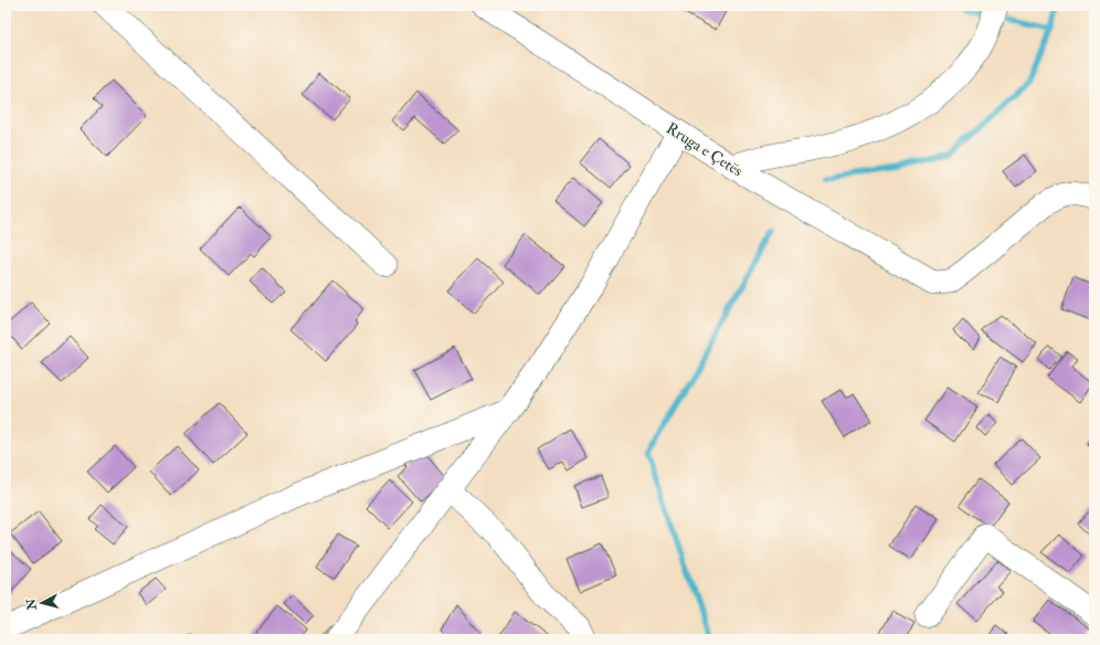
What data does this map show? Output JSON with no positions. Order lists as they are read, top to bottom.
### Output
{
  "streets": {
    "street": ["Rruga e Çetës"]
  },
  "north": "left"
}
